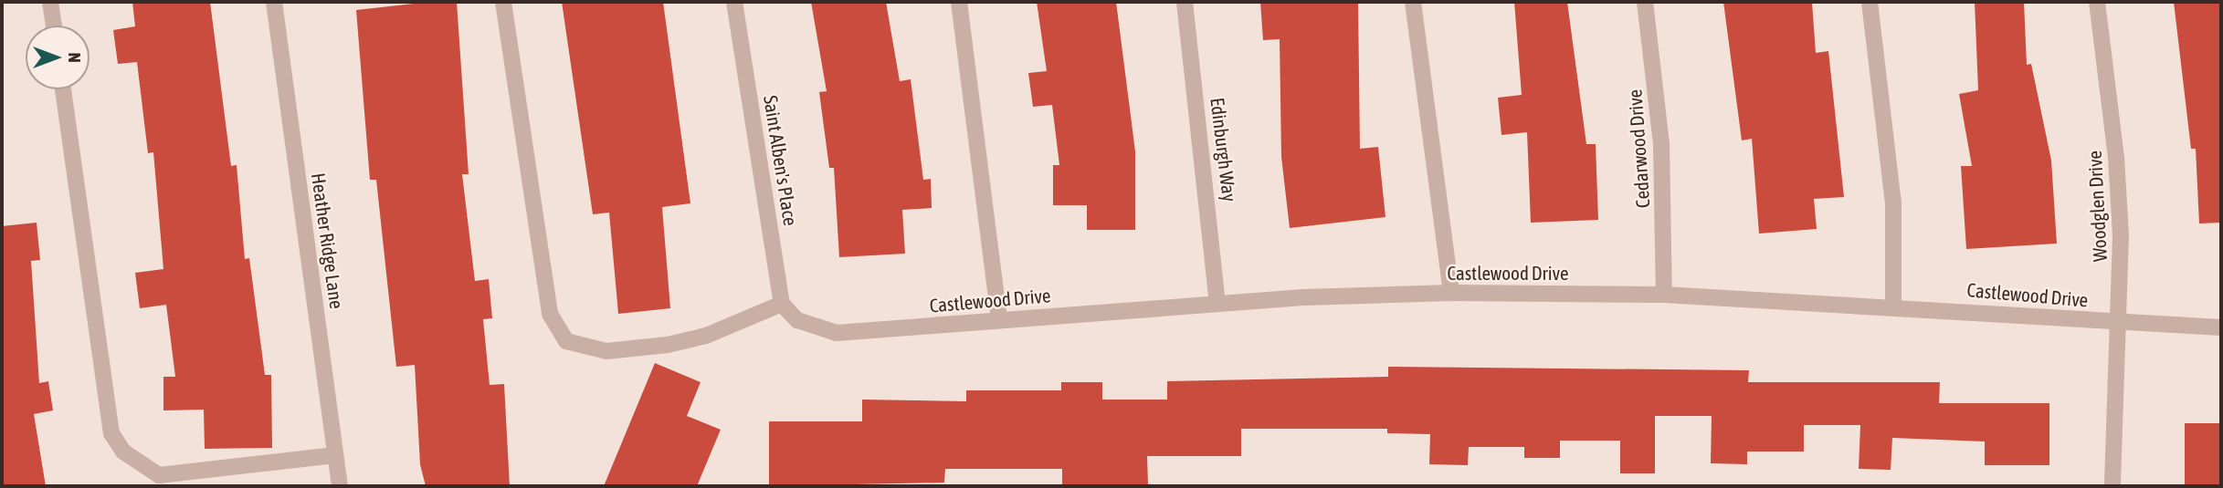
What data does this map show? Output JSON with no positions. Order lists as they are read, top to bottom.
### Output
{
  "streets": {
    "street": [
      "Cedarwood Drive",
      "Edinburgh Way",
      "Saint Alben's Place",
      "Woodglen Drive",
      "Heather Ridge Lane",
      "Castlewood Drive"
    ]
  },
  "crossings": [
    ["Cedarwood Drive", "Castlewood Drive"],
    ["Edinburgh Way", "Castlewood Drive"],
    ["Saint Alben's Place", "Castlewood Drive"],
    ["Woodglen Drive", "Castlewood Drive"]
  ],
  "north": "right"
}
